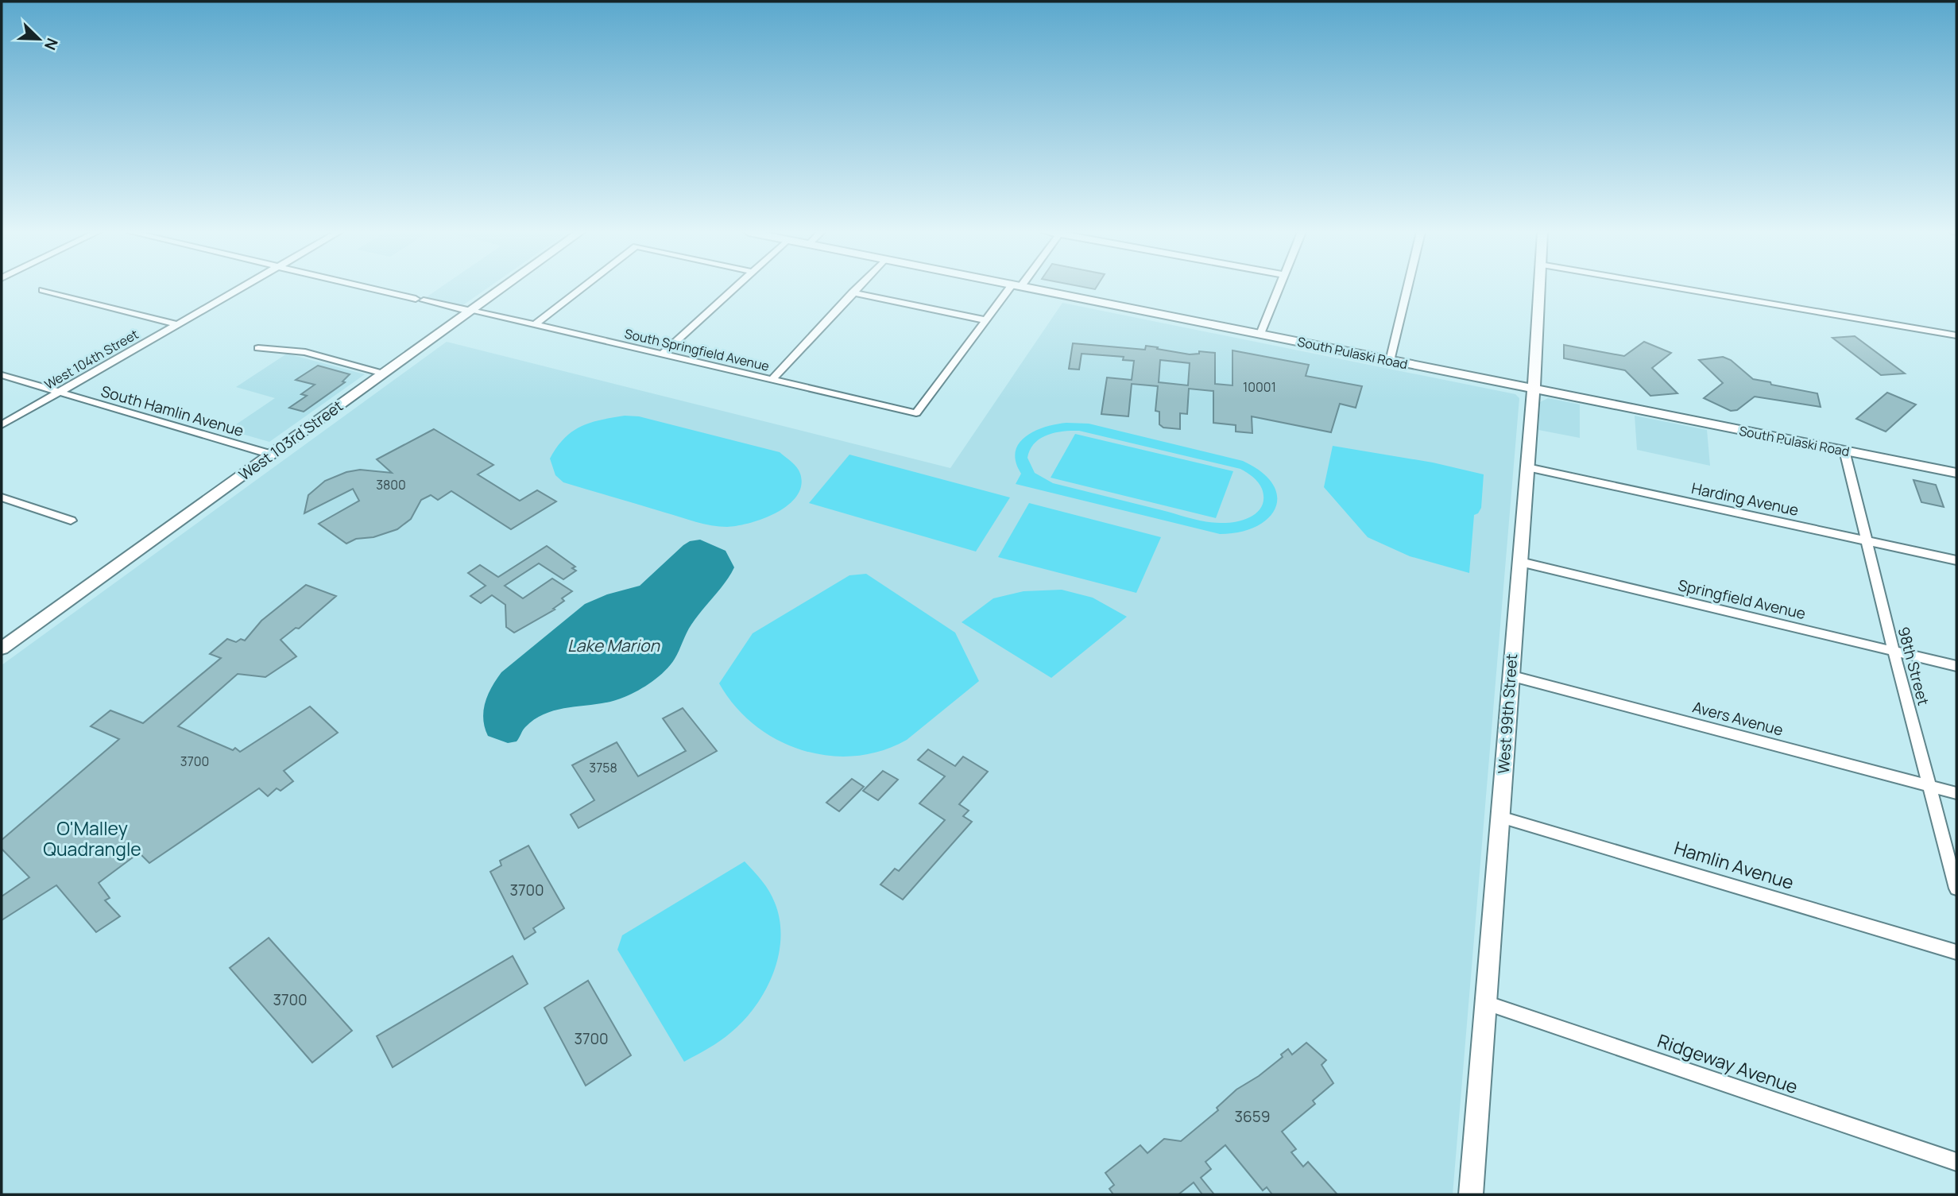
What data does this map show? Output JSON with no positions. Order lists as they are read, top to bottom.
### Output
{
  "streets": {
    "main road": ["South Pulaski Road", "West 103rd Street", "West 99th Street"],
    "street": [
      "South Springfield Avenue",
      "West 104th Street",
      "South Hamlin Avenue",
      "Harding Avenue",
      "Springfield Avenue",
      "98th Street",
      "Avers Avenue",
      "Hamlin Avenue",
      "Ridgeway Avenue"
    ]
  },
  "crossings": [
    ["South Springfield Avenue", "West 103rd Street"],
    ["South Pulaski Road", "98th Street"],
    ["South Pulaski Road", "West 99th Street"],
    ["West 104th Street", "South Hamlin Avenue"],
    ["South Hamlin Avenue", "West 103rd Street"],
    ["Harding Avenue", "98th Street"],
    ["Harding Avenue", "West 99th Street"],
    ["Springfield Avenue", "98th Street"],
    ["Springfield Avenue", "West 99th Street"],
    ["98th Street", "Avers Avenue"],
    ["West 99th Street", "Avers Avenue"],
    ["West 99th Street", "Hamlin Avenue"],
    ["West 99th Street", "Ridgeway Avenue"]
  ],
  "water": ["Lake Marion"],
  "parks": ["O'Malley Quadrangle"],
  "house_numbers": [
    "10001",
    "3800",
    "3700",
    "3758",
    "3700",
    "3700",
    "3700",
    "3659"
  ],
  "north": "bottom right"
}
